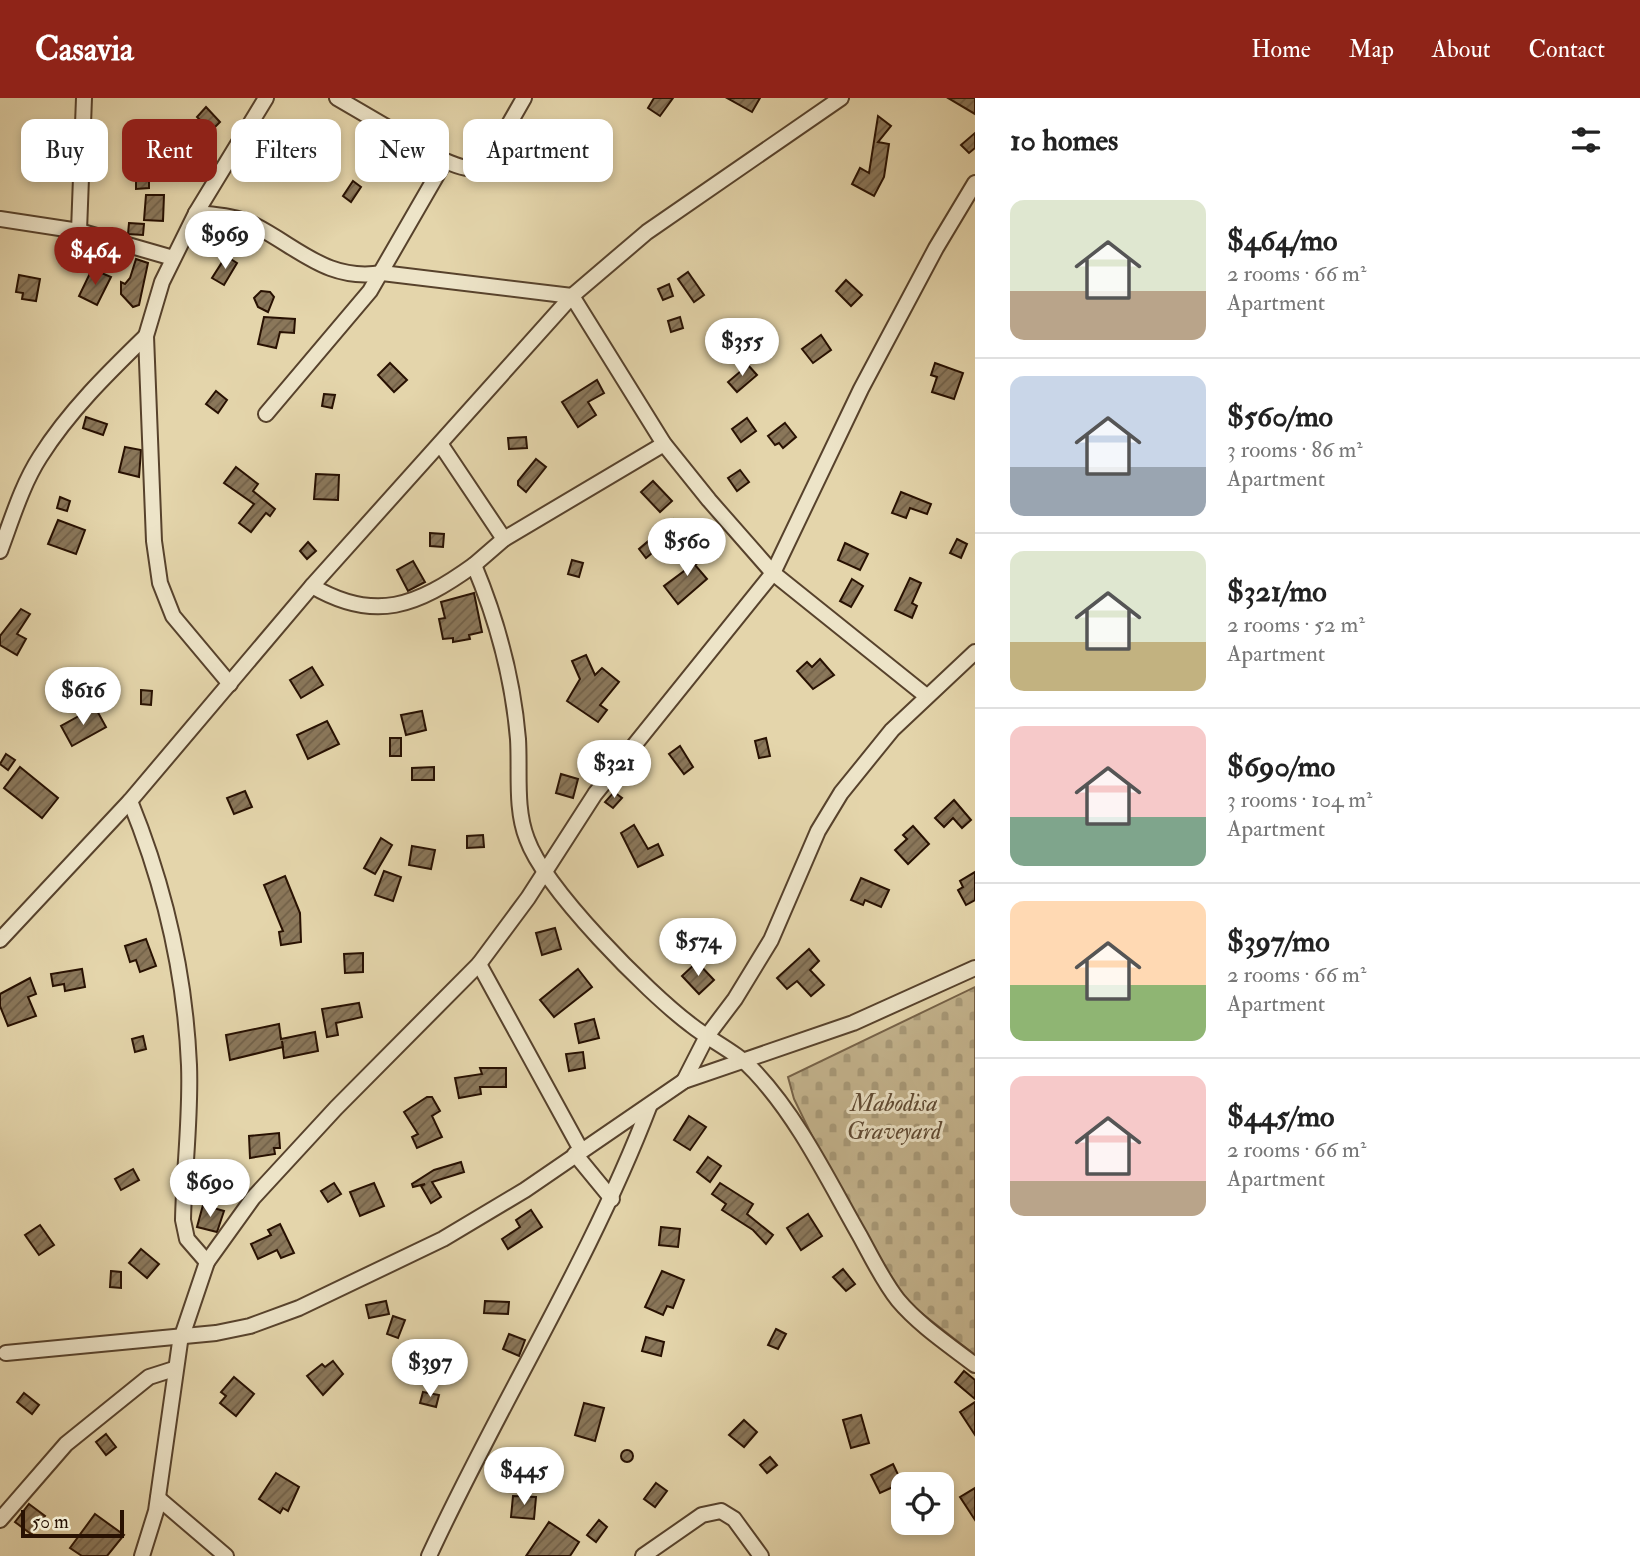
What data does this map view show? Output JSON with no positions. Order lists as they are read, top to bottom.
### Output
{
  "parks": ["Mabodisa Graveyard"],
  "scale_bar": "50 m",
  "page": {
    "header": "Casavia",
    "nav": [
      "Home",
      "Map",
      "About",
      "Contact"
    ],
    "heading": "10 homes",
    "chip": [
      "Buy",
      "Rent",
      "Filters",
      "New",
      "Apartment"
    ],
    "list": [
      {
        "name": "$464/mo",
        "note": "2 rooms · 66 m² · Apartment"
      },
      {
        "name": "$560/mo",
        "note": "3 rooms · 86 m² · Apartment"
      },
      {
        "name": "$321/mo",
        "note": "2 rooms · 52 m² · Apartment"
      },
      {
        "name": "$690/mo",
        "note": "3 rooms · 104 m² · Apartment"
      },
      {
        "name": "$397/mo",
        "note": "2 rooms · 66 m² · Apartment"
      },
      {
        "name": "$445/mo",
        "note": "2 rooms · 66 m² · Apartment"
      }
    ],
    "price": [
      "$969",
      "$464",
      "$355",
      "$560",
      "$616",
      "$321",
      "$574",
      "$690",
      "$397",
      "$445"
    ],
    "scale": "50 m"
  }
}
